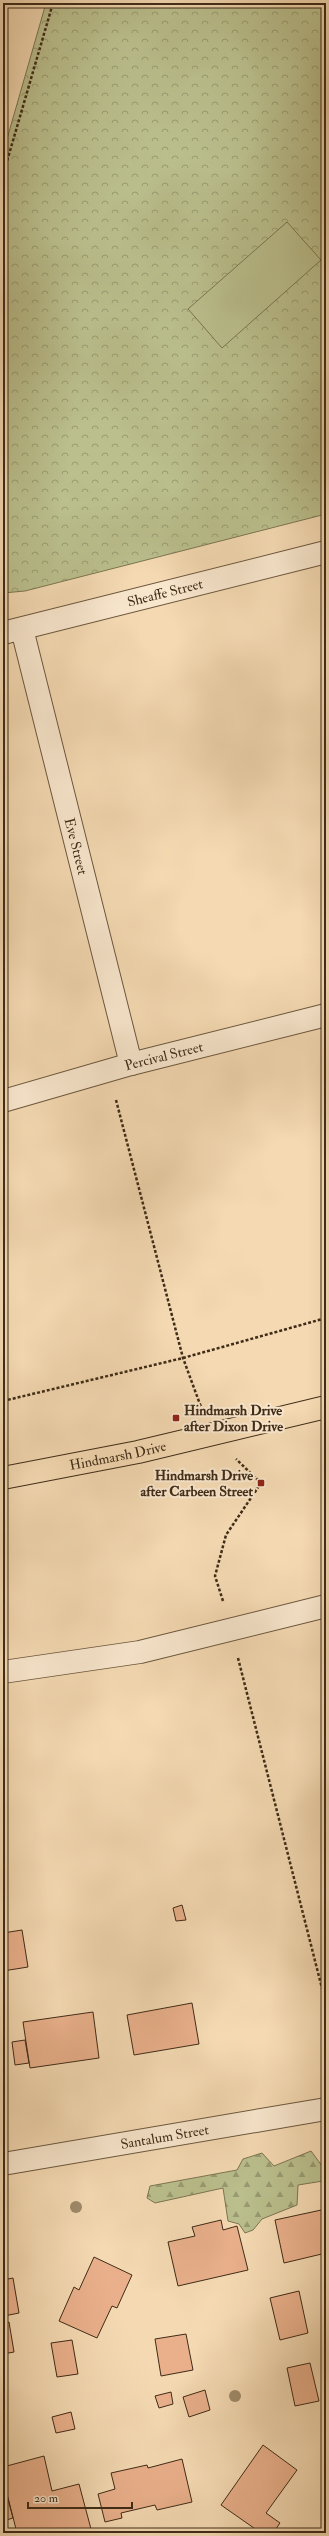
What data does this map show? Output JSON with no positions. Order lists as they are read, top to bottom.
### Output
{
  "streets": {
    "main road": ["Hindmarsh Drive"],
    "street": [
      "Sheaffe Street",
      "Eve Street",
      "Percival Street",
      "Santalum Street"
    ]
  },
  "crossings": [
    ["Sheaffe Street", "Eve Street"],
    ["Eve Street", "Percival Street"]
  ],
  "places": {
    "transit": ["Hindmarsh Drive after Dixon Drive", "Hindmarsh Drive after Carbeen Street"]
  },
  "scale_bar": "20 m"
}
